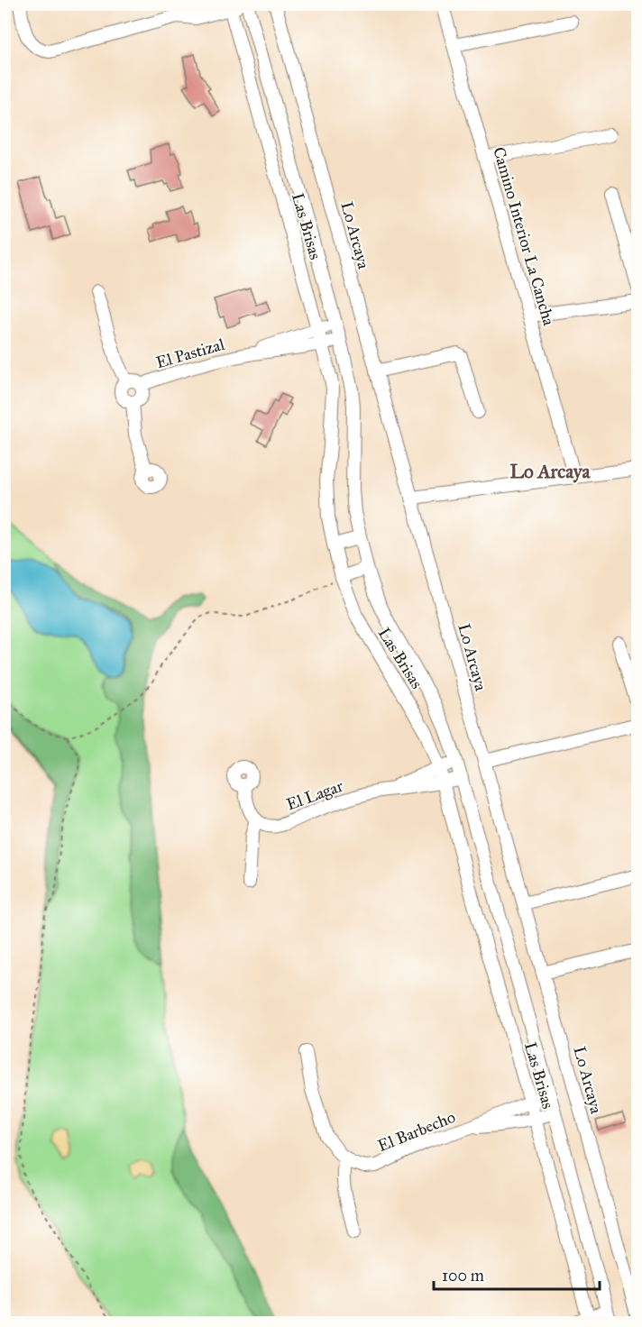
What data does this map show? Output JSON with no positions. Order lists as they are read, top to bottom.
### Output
{
  "streets": {
    "street": [
      "Las Brisas",
      "Lo Arcaya",
      "Camino Interior La Cancha",
      "El Pastizal",
      "El Lagar",
      "El Barbecho"
    ]
  },
  "crossings": [
    ["Las Brisas", "El Barbecho"]
  ],
  "districts": ["Lo Arcaya"],
  "scale_bar": "100 m"
}
